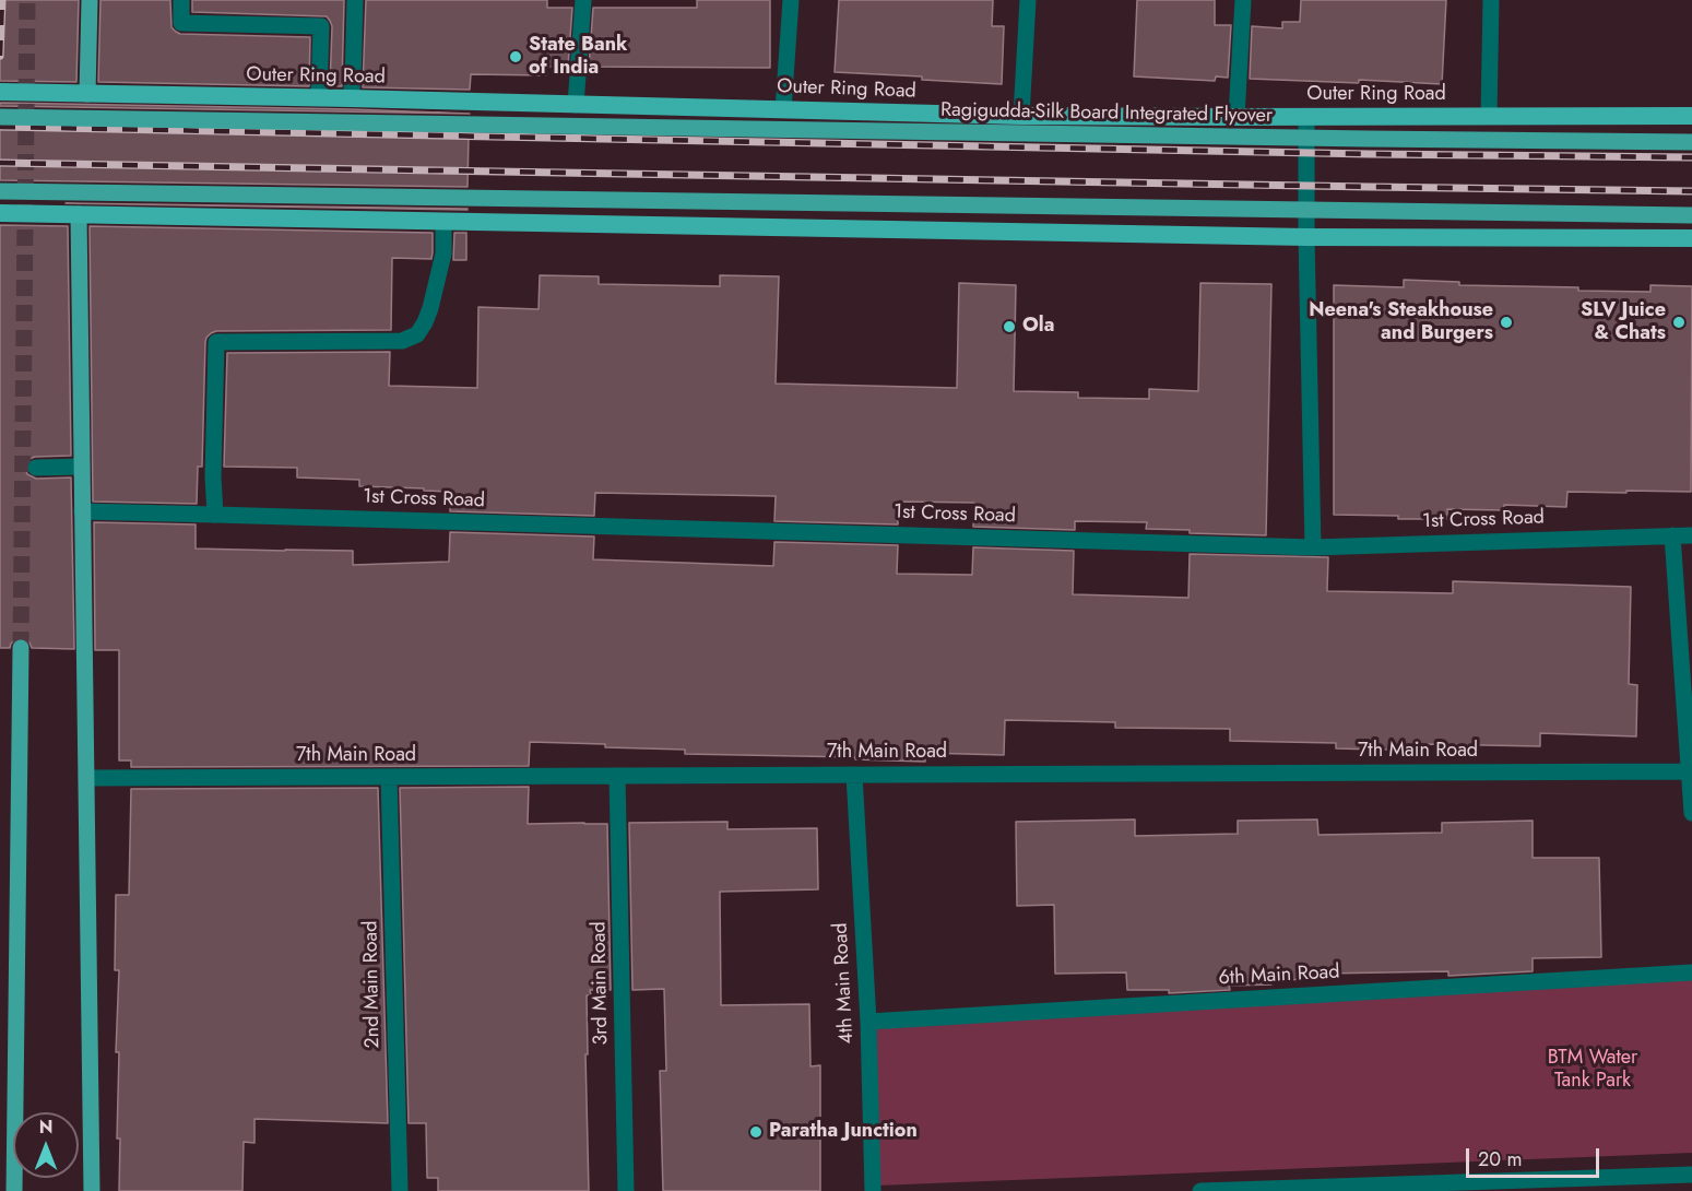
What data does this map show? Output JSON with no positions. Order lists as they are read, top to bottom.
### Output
{
  "streets": {
    "highway": ["Outer Ring Road"],
    "main road": ["Ragigudda-Silk Board Integrated Flyover"],
    "street": [
      "1st Cross Road",
      "7th Main Road",
      "6th Main Road",
      "3rd Main Road",
      "4th Main Road",
      "2nd Main Road"
    ]
  },
  "crossings": [
    ["7th Main Road", "3rd Main Road"],
    ["7th Main Road", "4th Main Road"],
    ["7th Main Road", "2nd Main Road"],
    ["6th Main Road", "4th Main Road"]
  ],
  "parks": ["BTM Water Tank Park"],
  "places": [
    "State Bank of India",
    "Neena's Steakhouse and Burgers",
    "SLV Juice & Chats",
    "Ola",
    "Paratha Junction"
  ],
  "scale_bar": "20 m",
  "north": "top"
}
